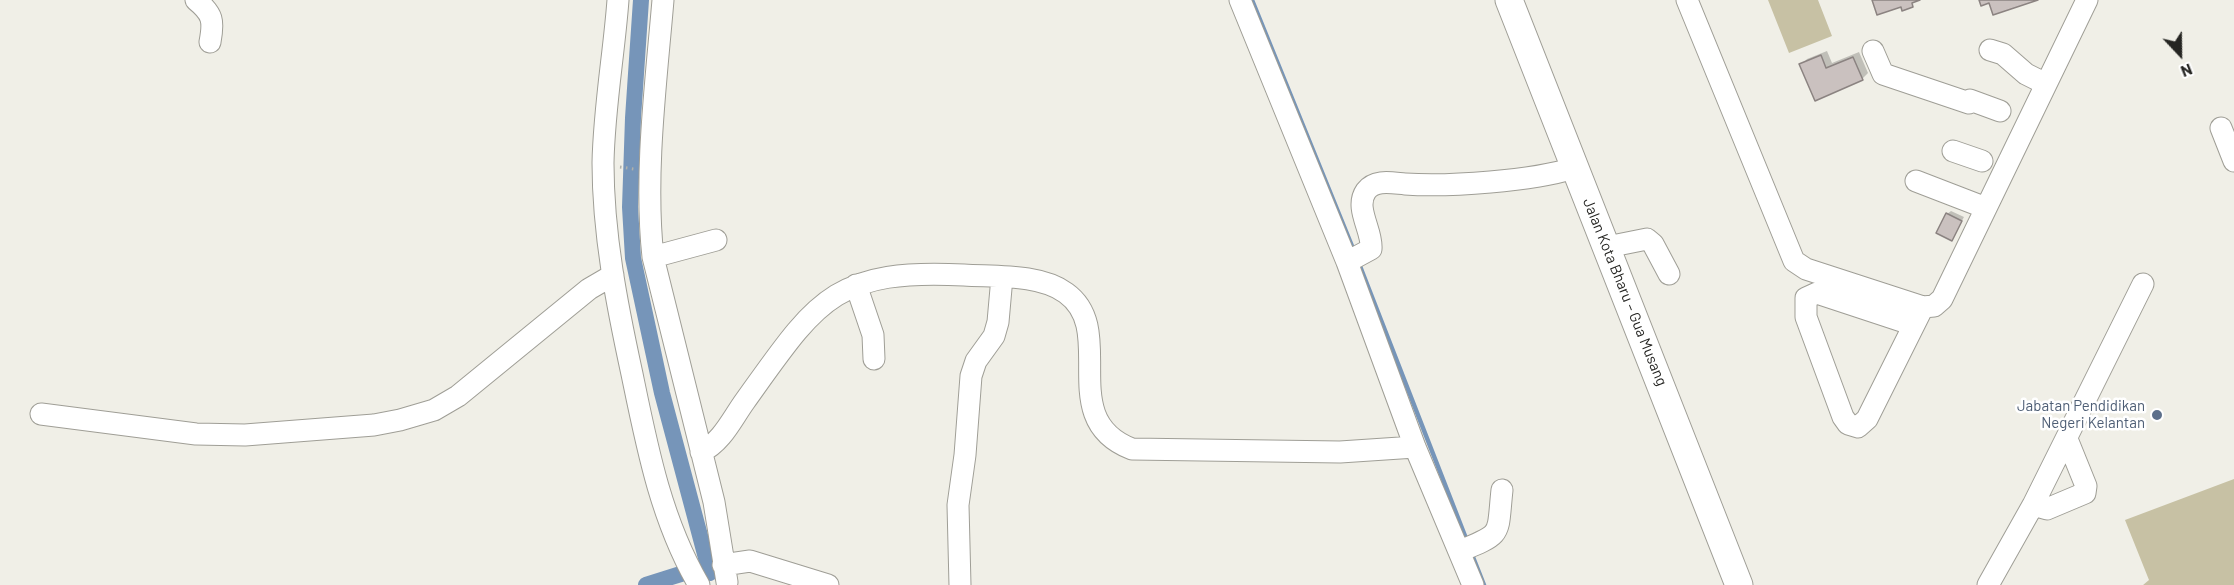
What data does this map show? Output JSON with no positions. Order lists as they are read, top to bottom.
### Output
{
  "streets": {
    "main road": ["Jalan Kota Bharu – Gua Musang"]
  },
  "places": ["Jabatan Pendidikan Negeri Kelantan"],
  "north": "bottom"
}
